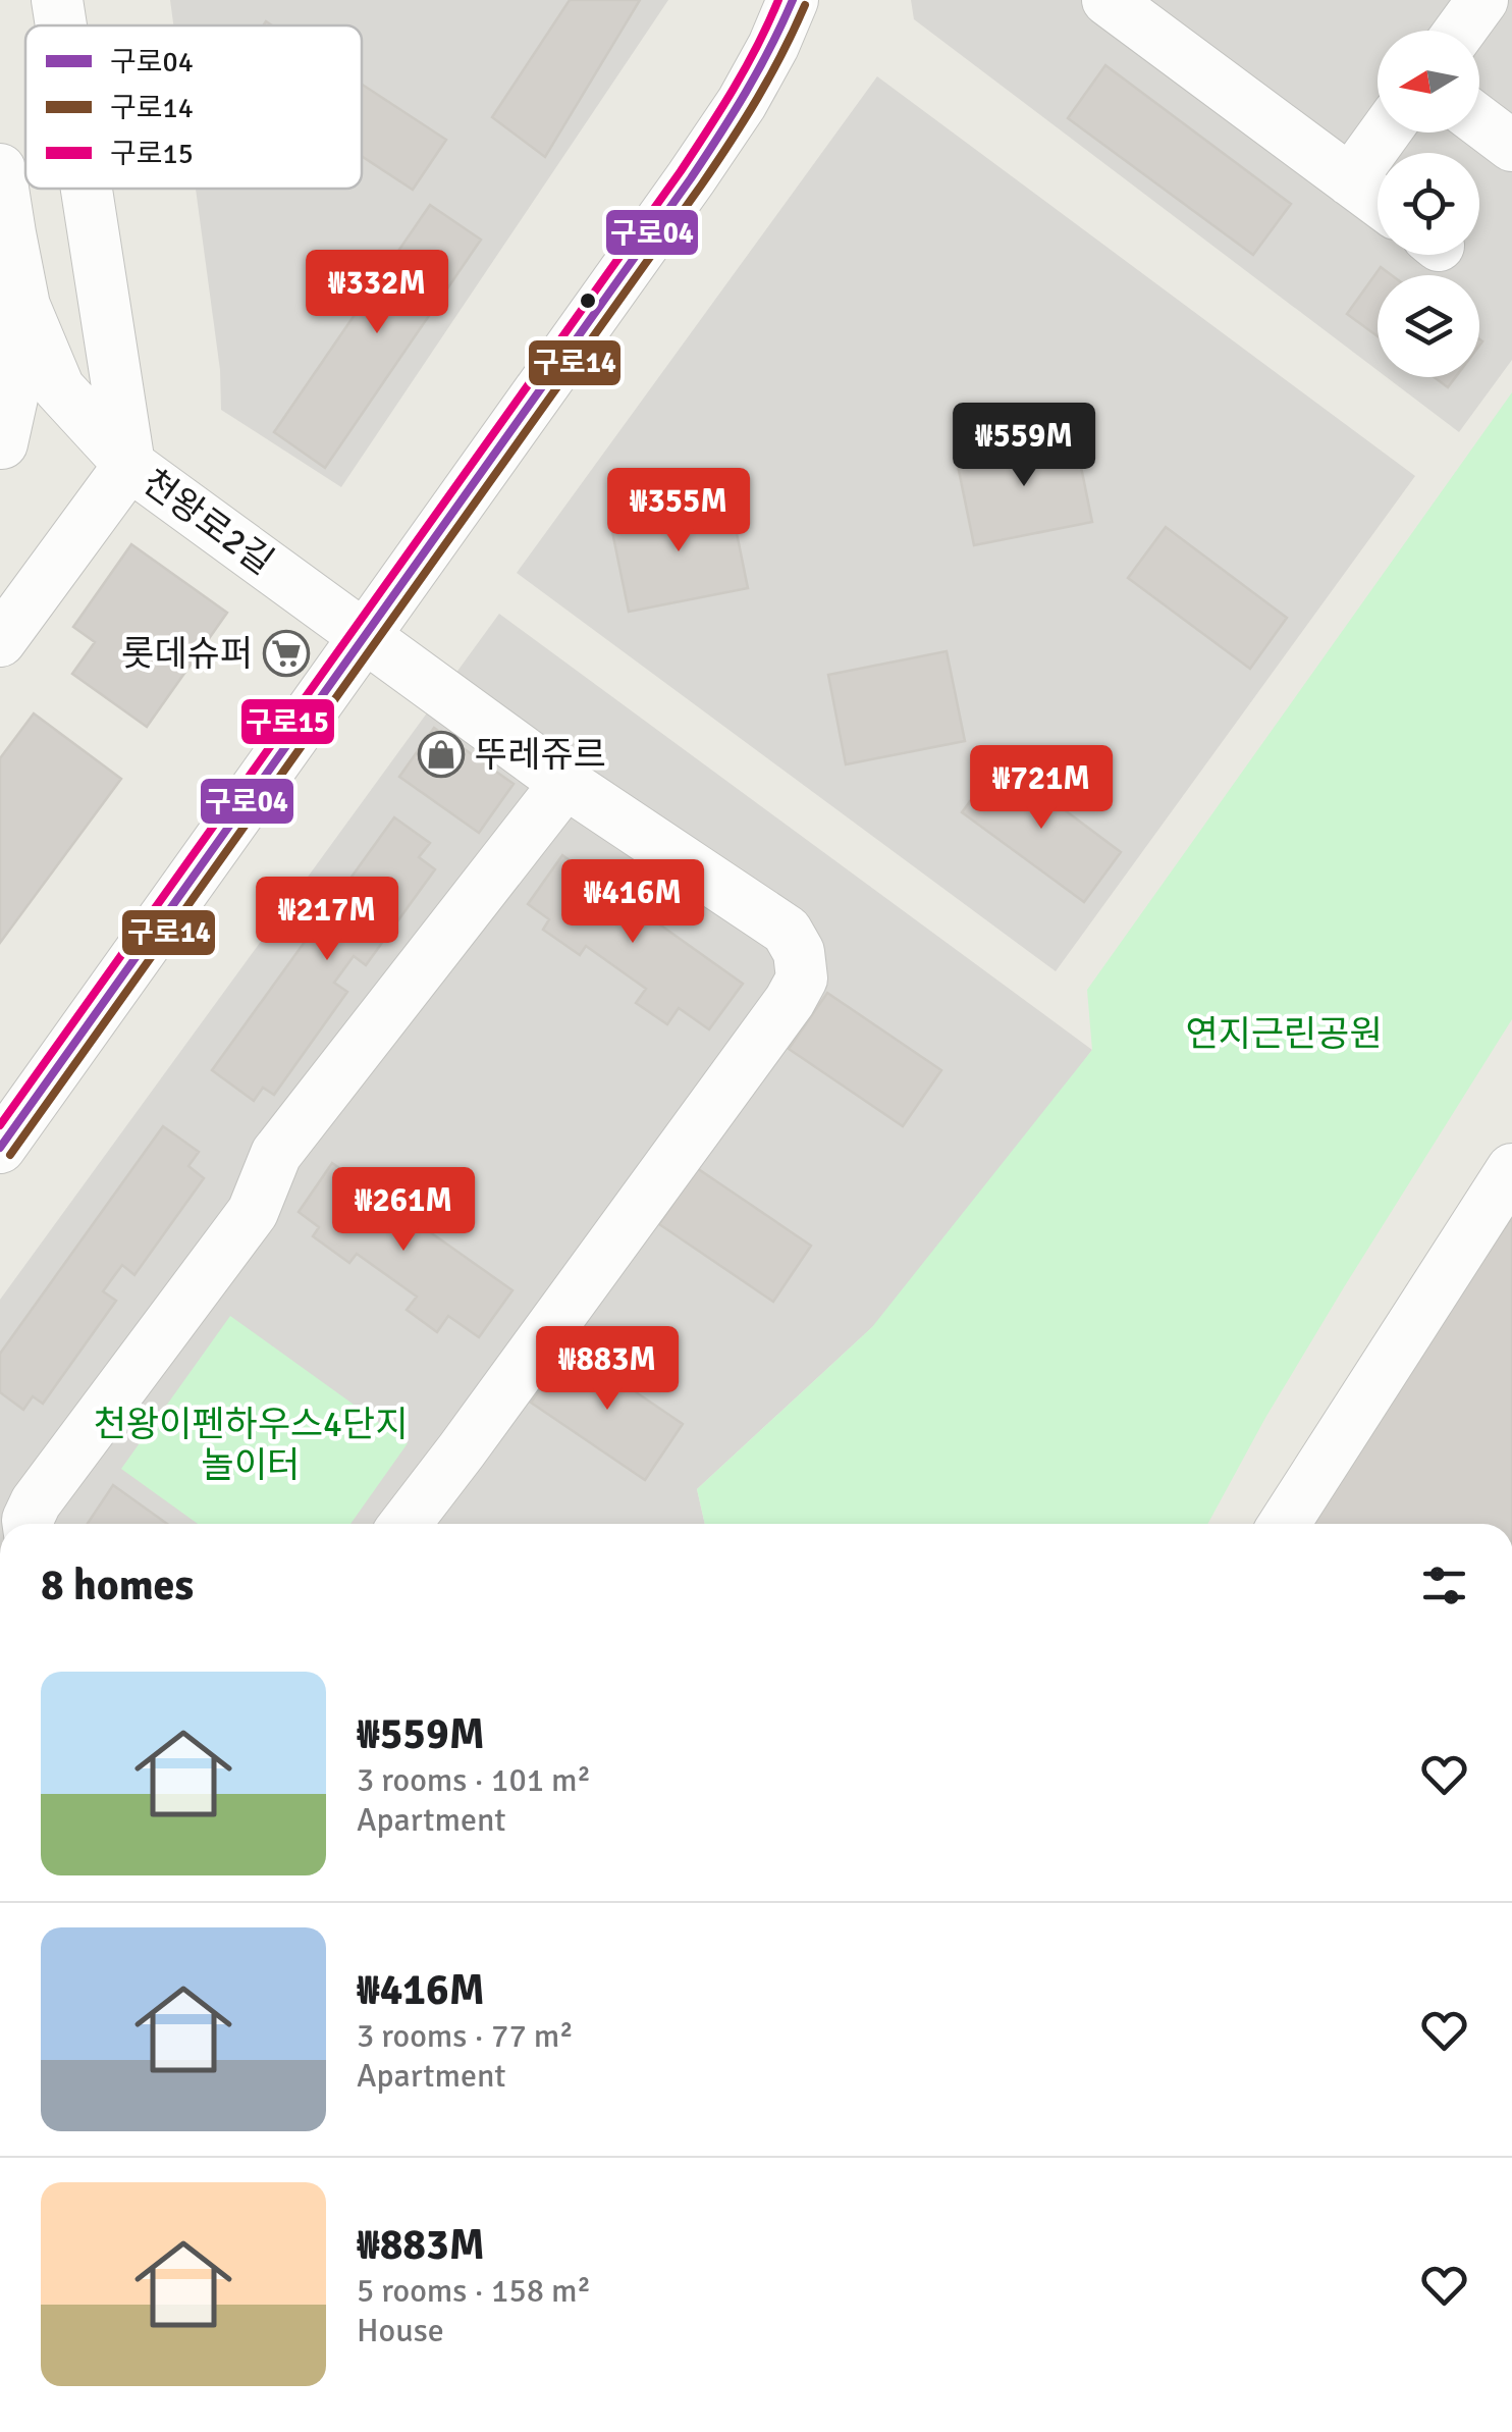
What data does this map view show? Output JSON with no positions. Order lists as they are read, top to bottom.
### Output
{
  "streets": {
    "street": ["천왕로2길"]
  },
  "parks": ["연지근린공원", "천왕이펜하우스4단지 놀이터"],
  "places": {
    "supermarket": ["롯데슈퍼"],
    "shop": ["뚜레쥬르"]
  },
  "lines": ["transit line 구로04", "transit line 구로15", "transit line 구로14"],
  "legend": ["구로04", "구로14", "구로15"],
  "north": "left",
  "page": {
    "price": [
      "₩332M",
      "₩559M",
      "₩355M",
      "₩721M",
      "₩416M",
      "₩217M",
      "₩261M",
      "₩883M"
    ],
    "heading": "8 homes",
    "list": [
      {
        "name": "₩559M",
        "note": "3 rooms · 101 m² · Apartment"
      },
      {
        "name": "₩416M",
        "note": "3 rooms · 77 m² · Apartment"
      },
      {
        "name": "₩883M",
        "note": "5 rooms · 158 m² · House"
      }
    ]
  }
}
